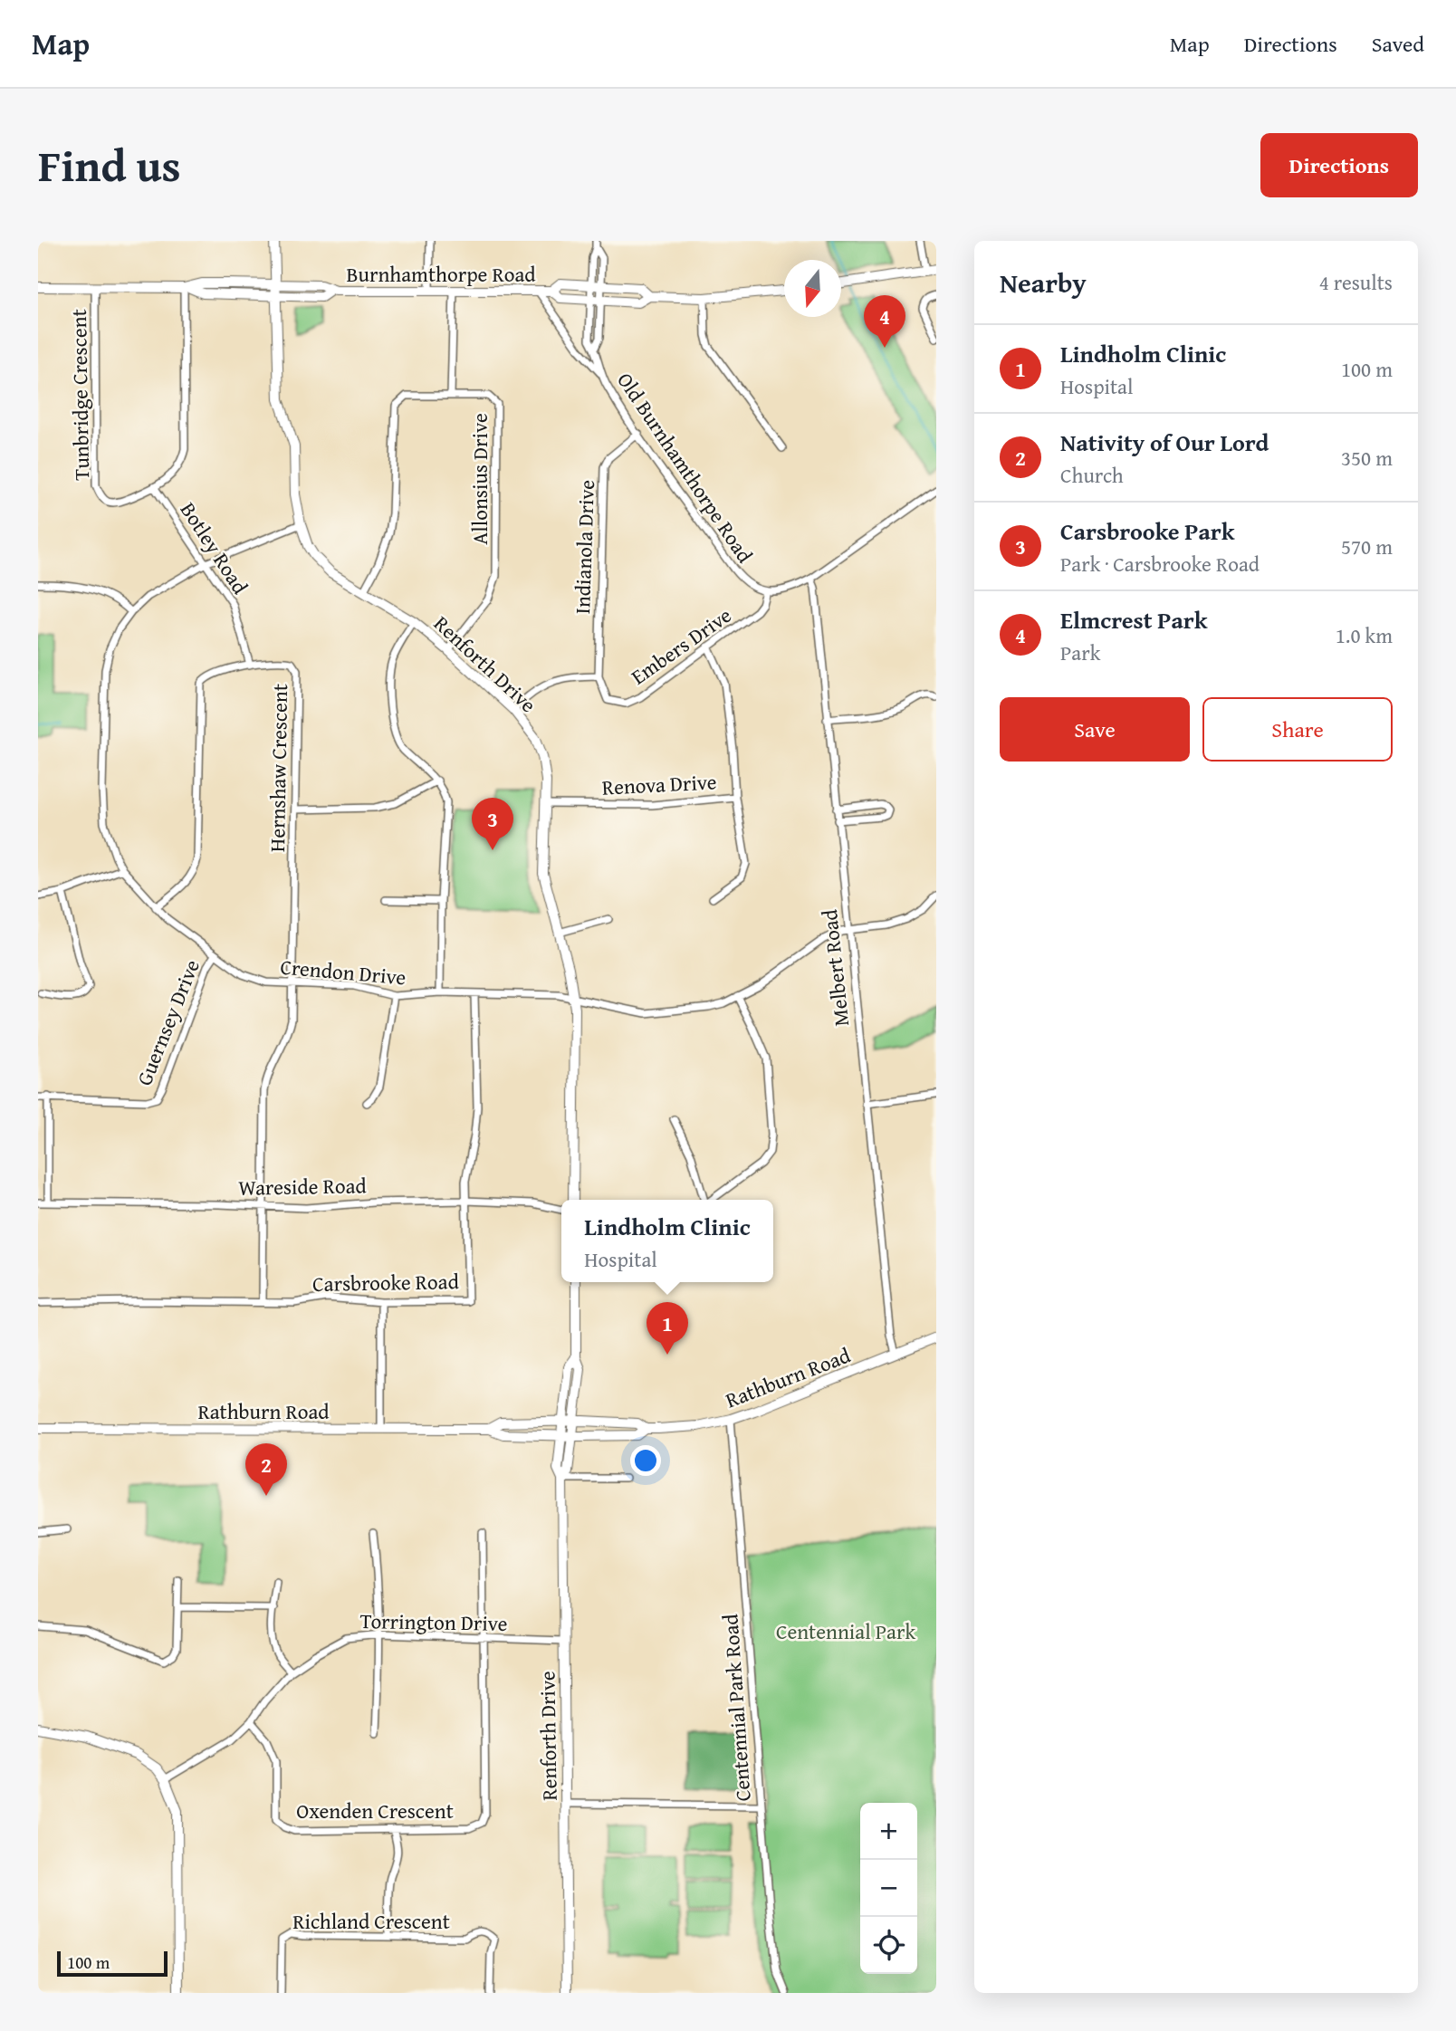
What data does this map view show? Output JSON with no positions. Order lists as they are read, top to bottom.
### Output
{
  "streets": {
    "main road": ["Burnhamthorpe Road", "Renforth Drive", "Rathburn Road"],
    "street": [
      "Tunbridge Crescent",
      "Old Burnhamthorpe Road",
      "Allonsius Drive",
      "Indianola Drive",
      "Botley Road",
      "Embers Drive",
      "Hernshaw Crescent",
      "Renova Drive",
      "Melbert Road",
      "Crendon Drive",
      "Guernsey Drive",
      "Wareside Road",
      "Carsbrooke Road",
      "Torrington Drive",
      "Centennial Park Road",
      "Oxenden Crescent",
      "Richland Crescent"
    ]
  },
  "crossings": [
    ["Burnhamthorpe Road", "Tunbridge Crescent"],
    ["Burnhamthorpe Road", "Old Burnhamthorpe Road"],
    ["Burnhamthorpe Road", "Renforth Drive"],
    ["Tunbridge Crescent", "Botley Road"],
    ["Old Burnhamthorpe Road", "Indianola Drive"],
    ["Old Burnhamthorpe Road", "Embers Drive"],
    ["Allonsius Drive", "Renforth Drive"],
    ["Indianola Drive", "Embers Drive"],
    ["Botley Road", "Hernshaw Crescent"],
    ["Botley Road", "Crendon Drive"],
    ["Embers Drive", "Renforth Drive"],
    ["Embers Drive", "Renova Drive"],
    ["Renforth Drive", "Renova Drive"],
    ["Renforth Drive", "Crendon Drive"],
    ["Renforth Drive", "Rathburn Road"],
    ["Renforth Drive", "Torrington Drive"],
    ["Hernshaw Crescent", "Crendon Drive"],
    ["Hernshaw Crescent", "Wareside Road"],
    ["Hernshaw Crescent", "Carsbrooke Road"],
    ["Melbert Road", "Crendon Drive"],
    ["Melbert Road", "Rathburn Road"],
    ["Crendon Drive", "Guernsey Drive"],
    ["Crendon Drive", "Carsbrooke Road"],
    ["Wareside Road", "Carsbrooke Road"],
    ["Rathburn Road", "Centennial Park Road"],
    ["Torrington Drive", "Oxenden Crescent"]
  ],
  "parks": ["Centennial Park"],
  "scale_bar": "100 m",
  "north": "bottom",
  "page": {
    "header": "Map",
    "nav": ["Map", "Directions", "Saved"],
    "title": "Find us",
    "buttons": [
      "Directions",
      ["Save", "Share"]
    ],
    "heading": ["Nearby", "4 results"],
    "pins": [
      "4",
      "3",
      "1",
      "2"
    ],
    "list": [
      {
        "mark": "1",
        "name": "Lindholm Clinic",
        "note": "Hospital",
        "value": "100 m"
      },
      {
        "mark": "2",
        "name": "Nativity of Our Lord",
        "note": "Church",
        "value": "350 m"
      },
      {
        "mark": "3",
        "name": "Carsbrooke Park",
        "note": "Park · Carsbrooke Road",
        "value": "570 m"
      },
      {
        "mark": "4",
        "name": "Elmcrest Park",
        "note": "Park",
        "value": "1.0 km"
      }
    ],
    "popup": ["Lindholm Clinic", "Hospital"],
    "map_buttons": ["+", "−"],
    "scale": "100 m"
  }
}
